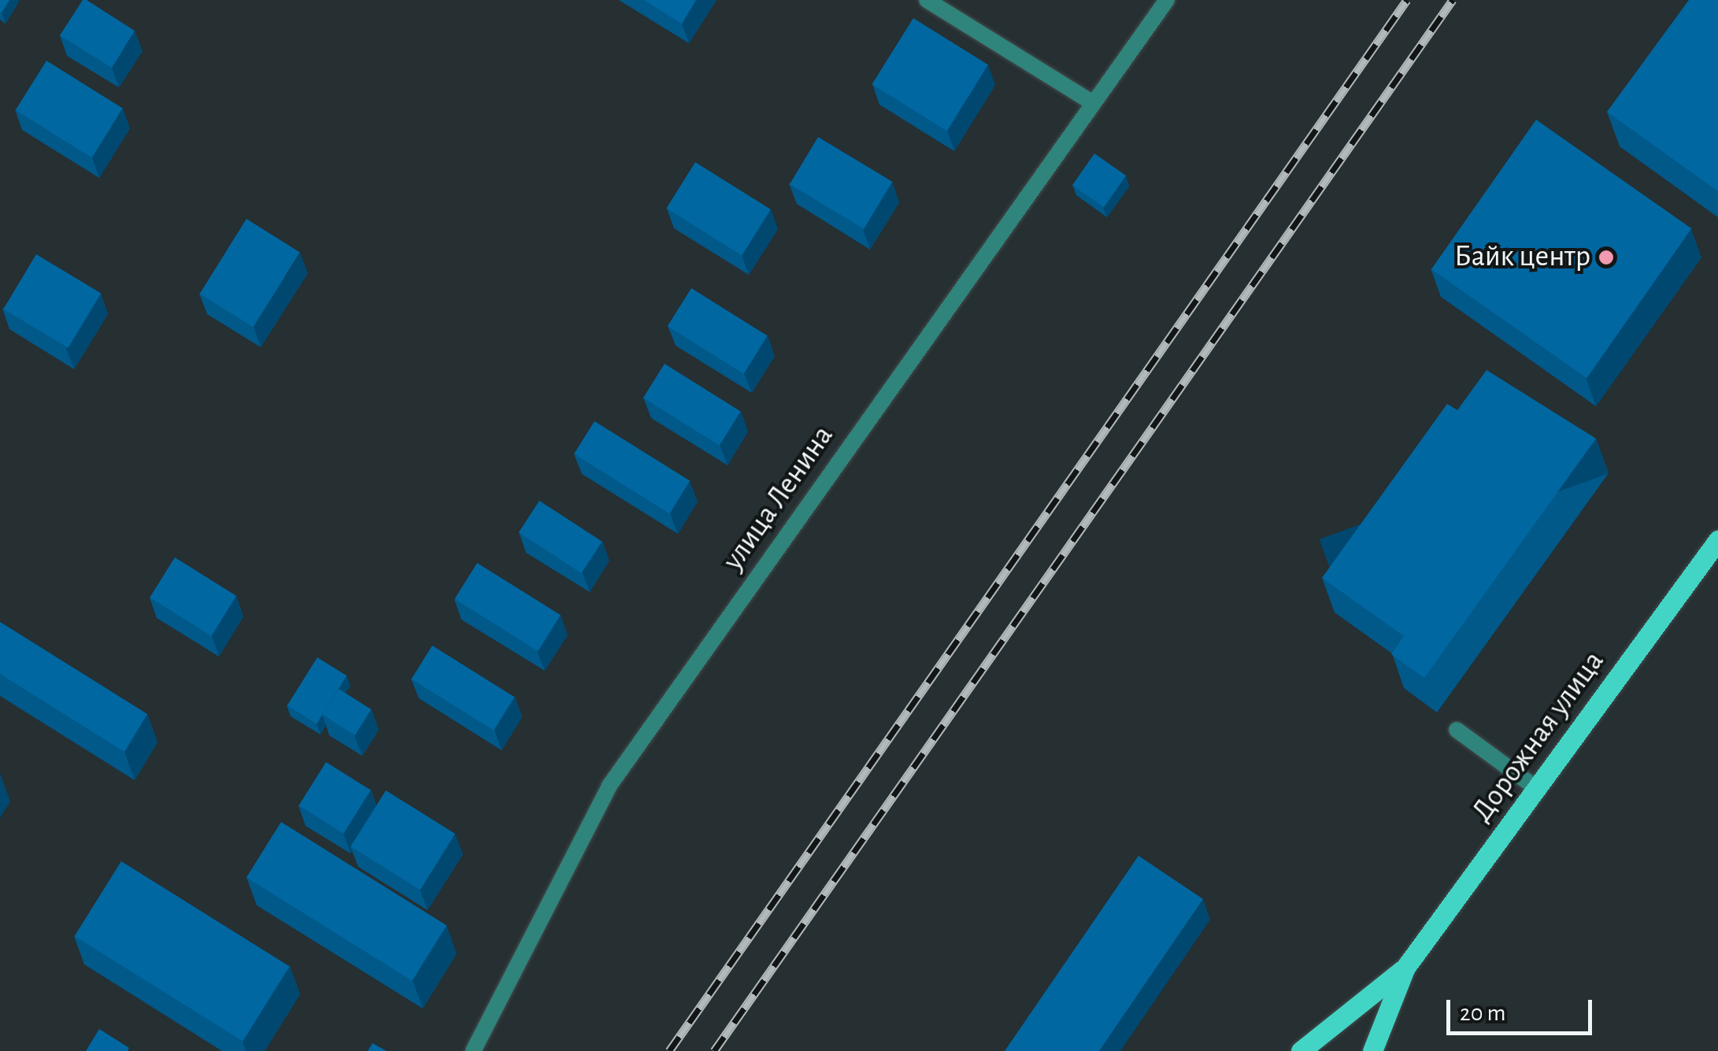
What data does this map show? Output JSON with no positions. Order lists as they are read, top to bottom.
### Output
{
  "streets": {
    "main road": ["Дорожная улица"],
    "street": ["улица Ленина"]
  },
  "places": ["Байк центр"],
  "scale_bar": "20 m"
}
